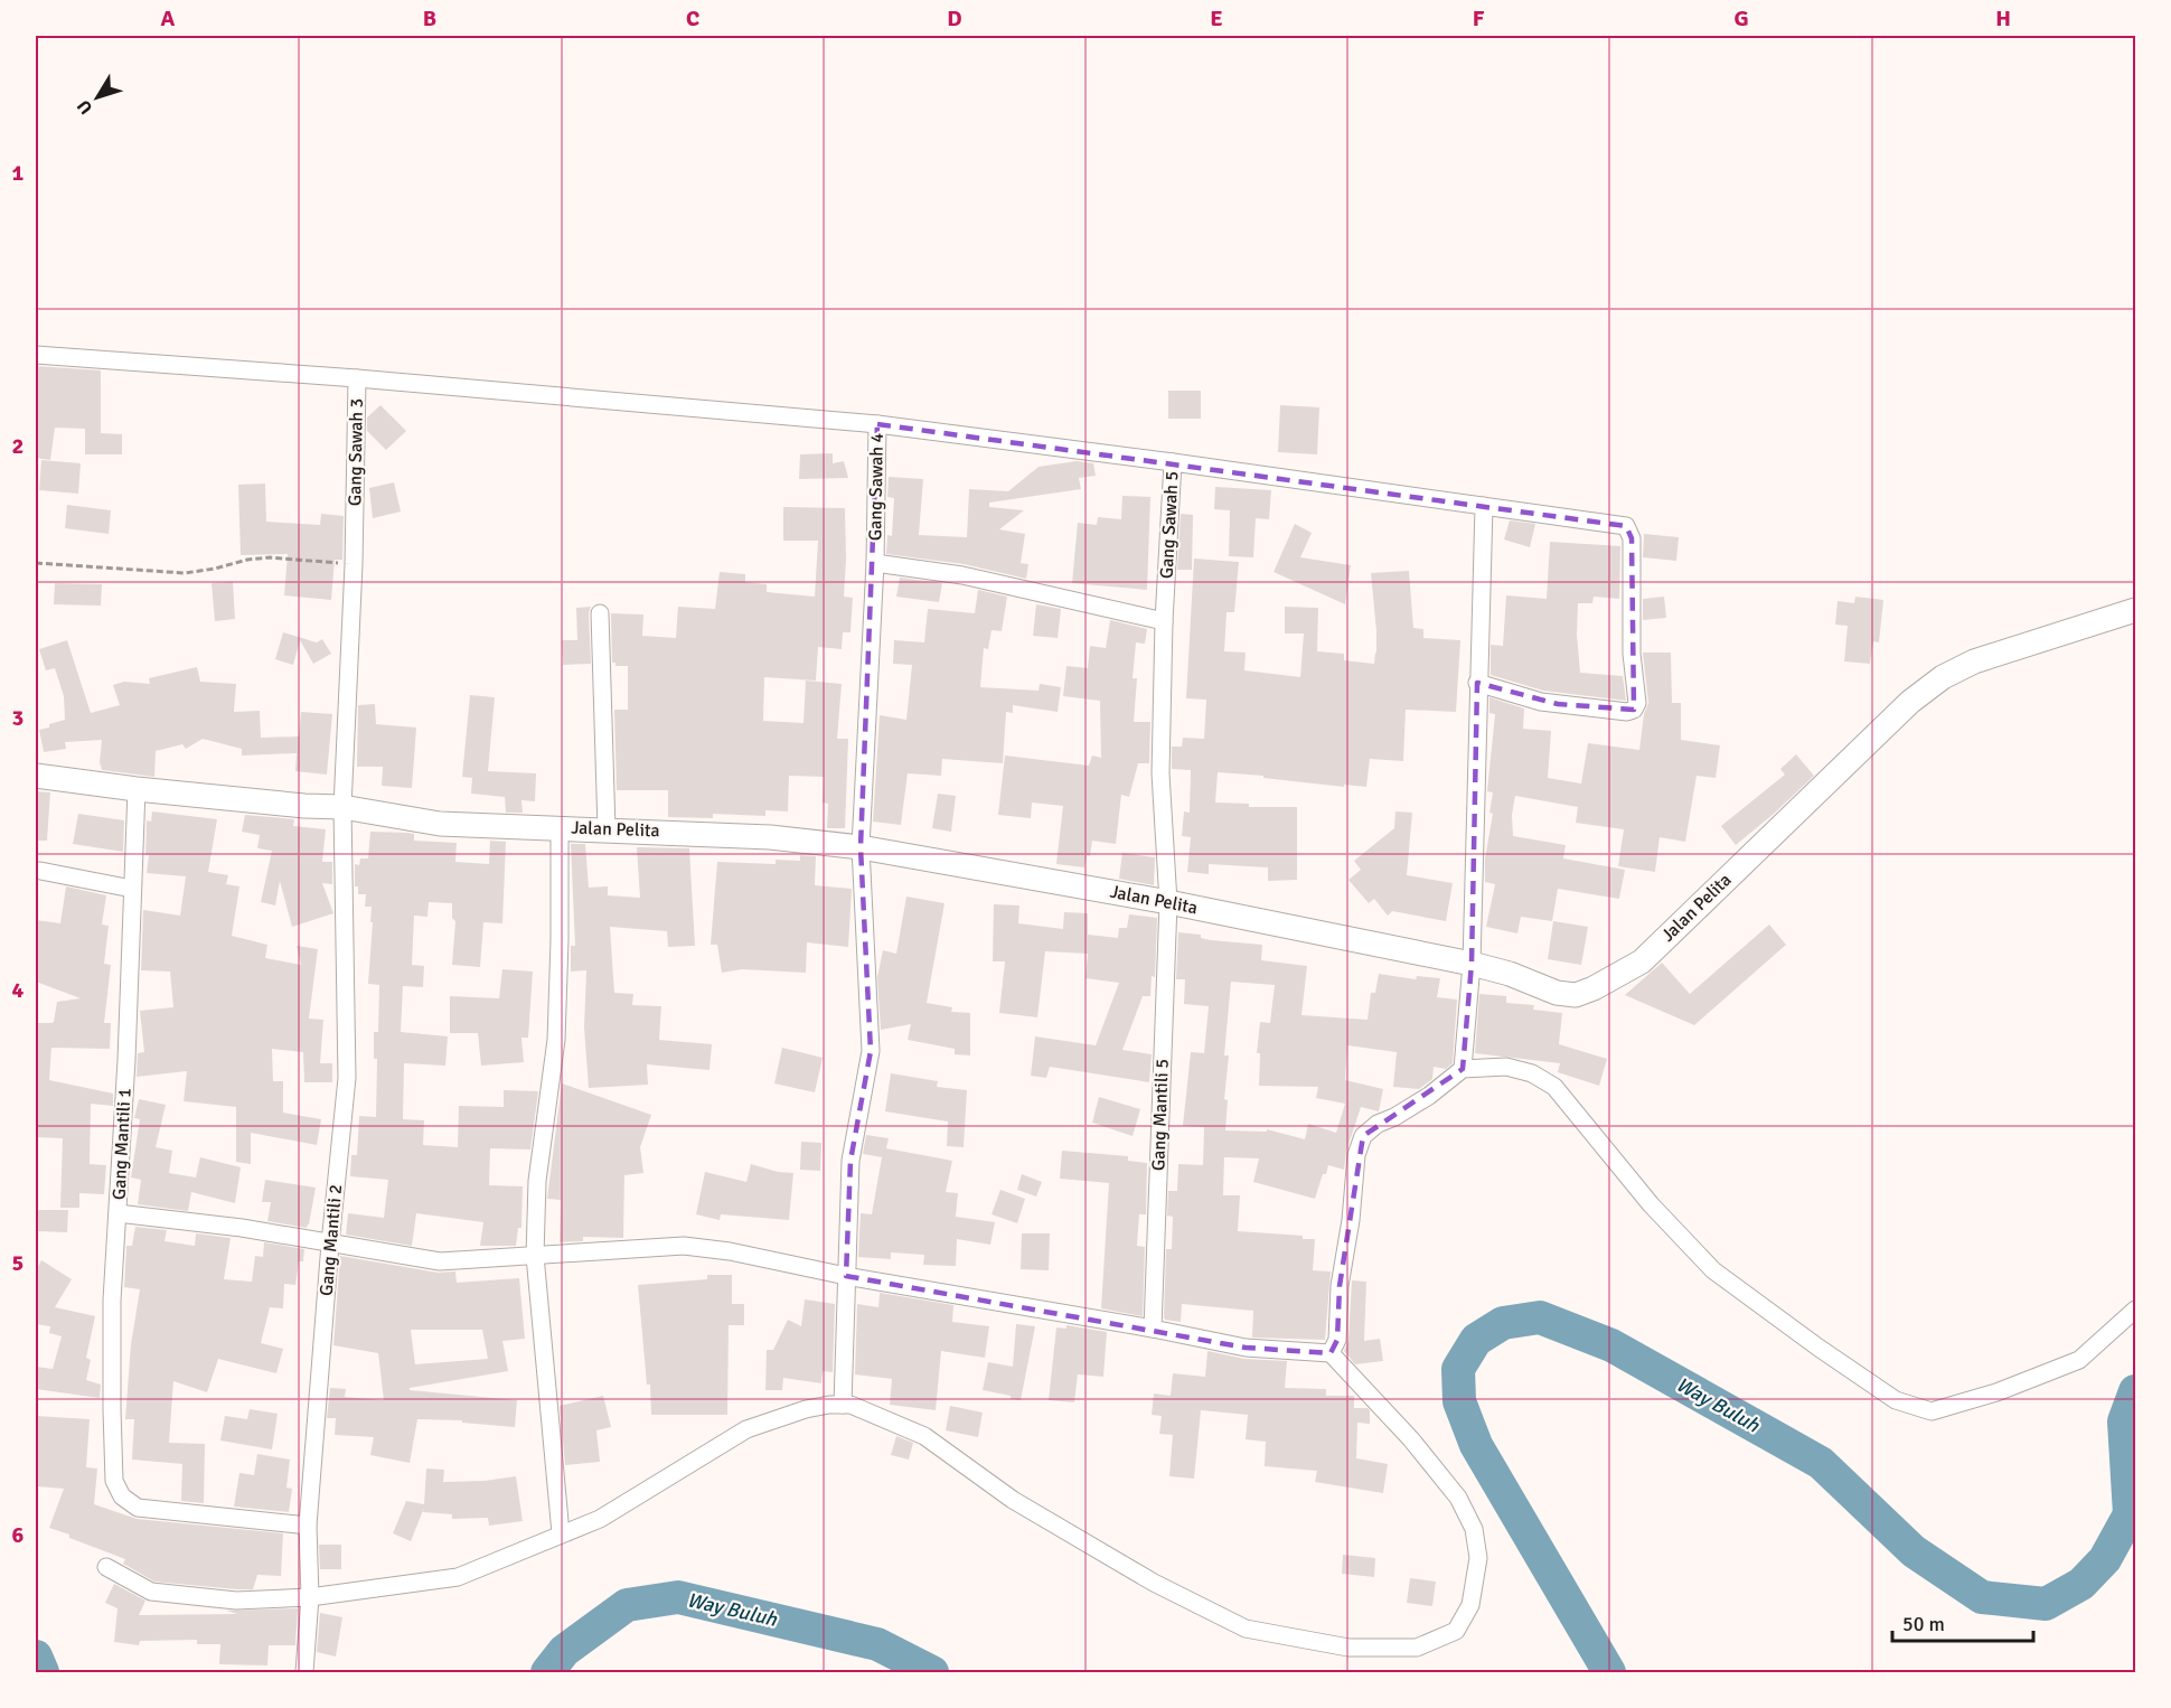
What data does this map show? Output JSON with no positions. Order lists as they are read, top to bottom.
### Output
{
  "streets": {
    "street": [
      "Gang Sawah 3",
      "Gang Sawah 4",
      "Gang Sawah 5",
      "Jalan Pelita",
      "Gang Mantili 5",
      "Gang Mantili 1",
      "Gang Mantili 2"
    ]
  },
  "crossings": [
    ["Gang Sawah 3", "Jalan Pelita"],
    ["Gang Sawah 3", "Gang Mantili 2"],
    ["Gang Sawah 4", "Gang Sawah 5"],
    ["Gang Sawah 4", "Jalan Pelita"],
    ["Gang Sawah 5", "Jalan Pelita"],
    ["Gang Sawah 5", "Gang Mantili 5"],
    ["Jalan Pelita", "Gang Mantili 5"],
    ["Jalan Pelita", "Gang Mantili 1"],
    ["Jalan Pelita", "Gang Mantili 2"],
    ["Gang Mantili 1", "Gang Mantili 2"]
  ],
  "water": ["Way Buluh"],
  "scale_bar": "50 m",
  "north": "bottom left",
  "grid": {
    "columns": [
      "A",
      "B",
      "C",
      "D",
      "E",
      "F",
      "G",
      "H"
    ],
    "rows": [
      "1",
      "2",
      "3",
      "4",
      "5",
      "6"
    ]
  }
}
